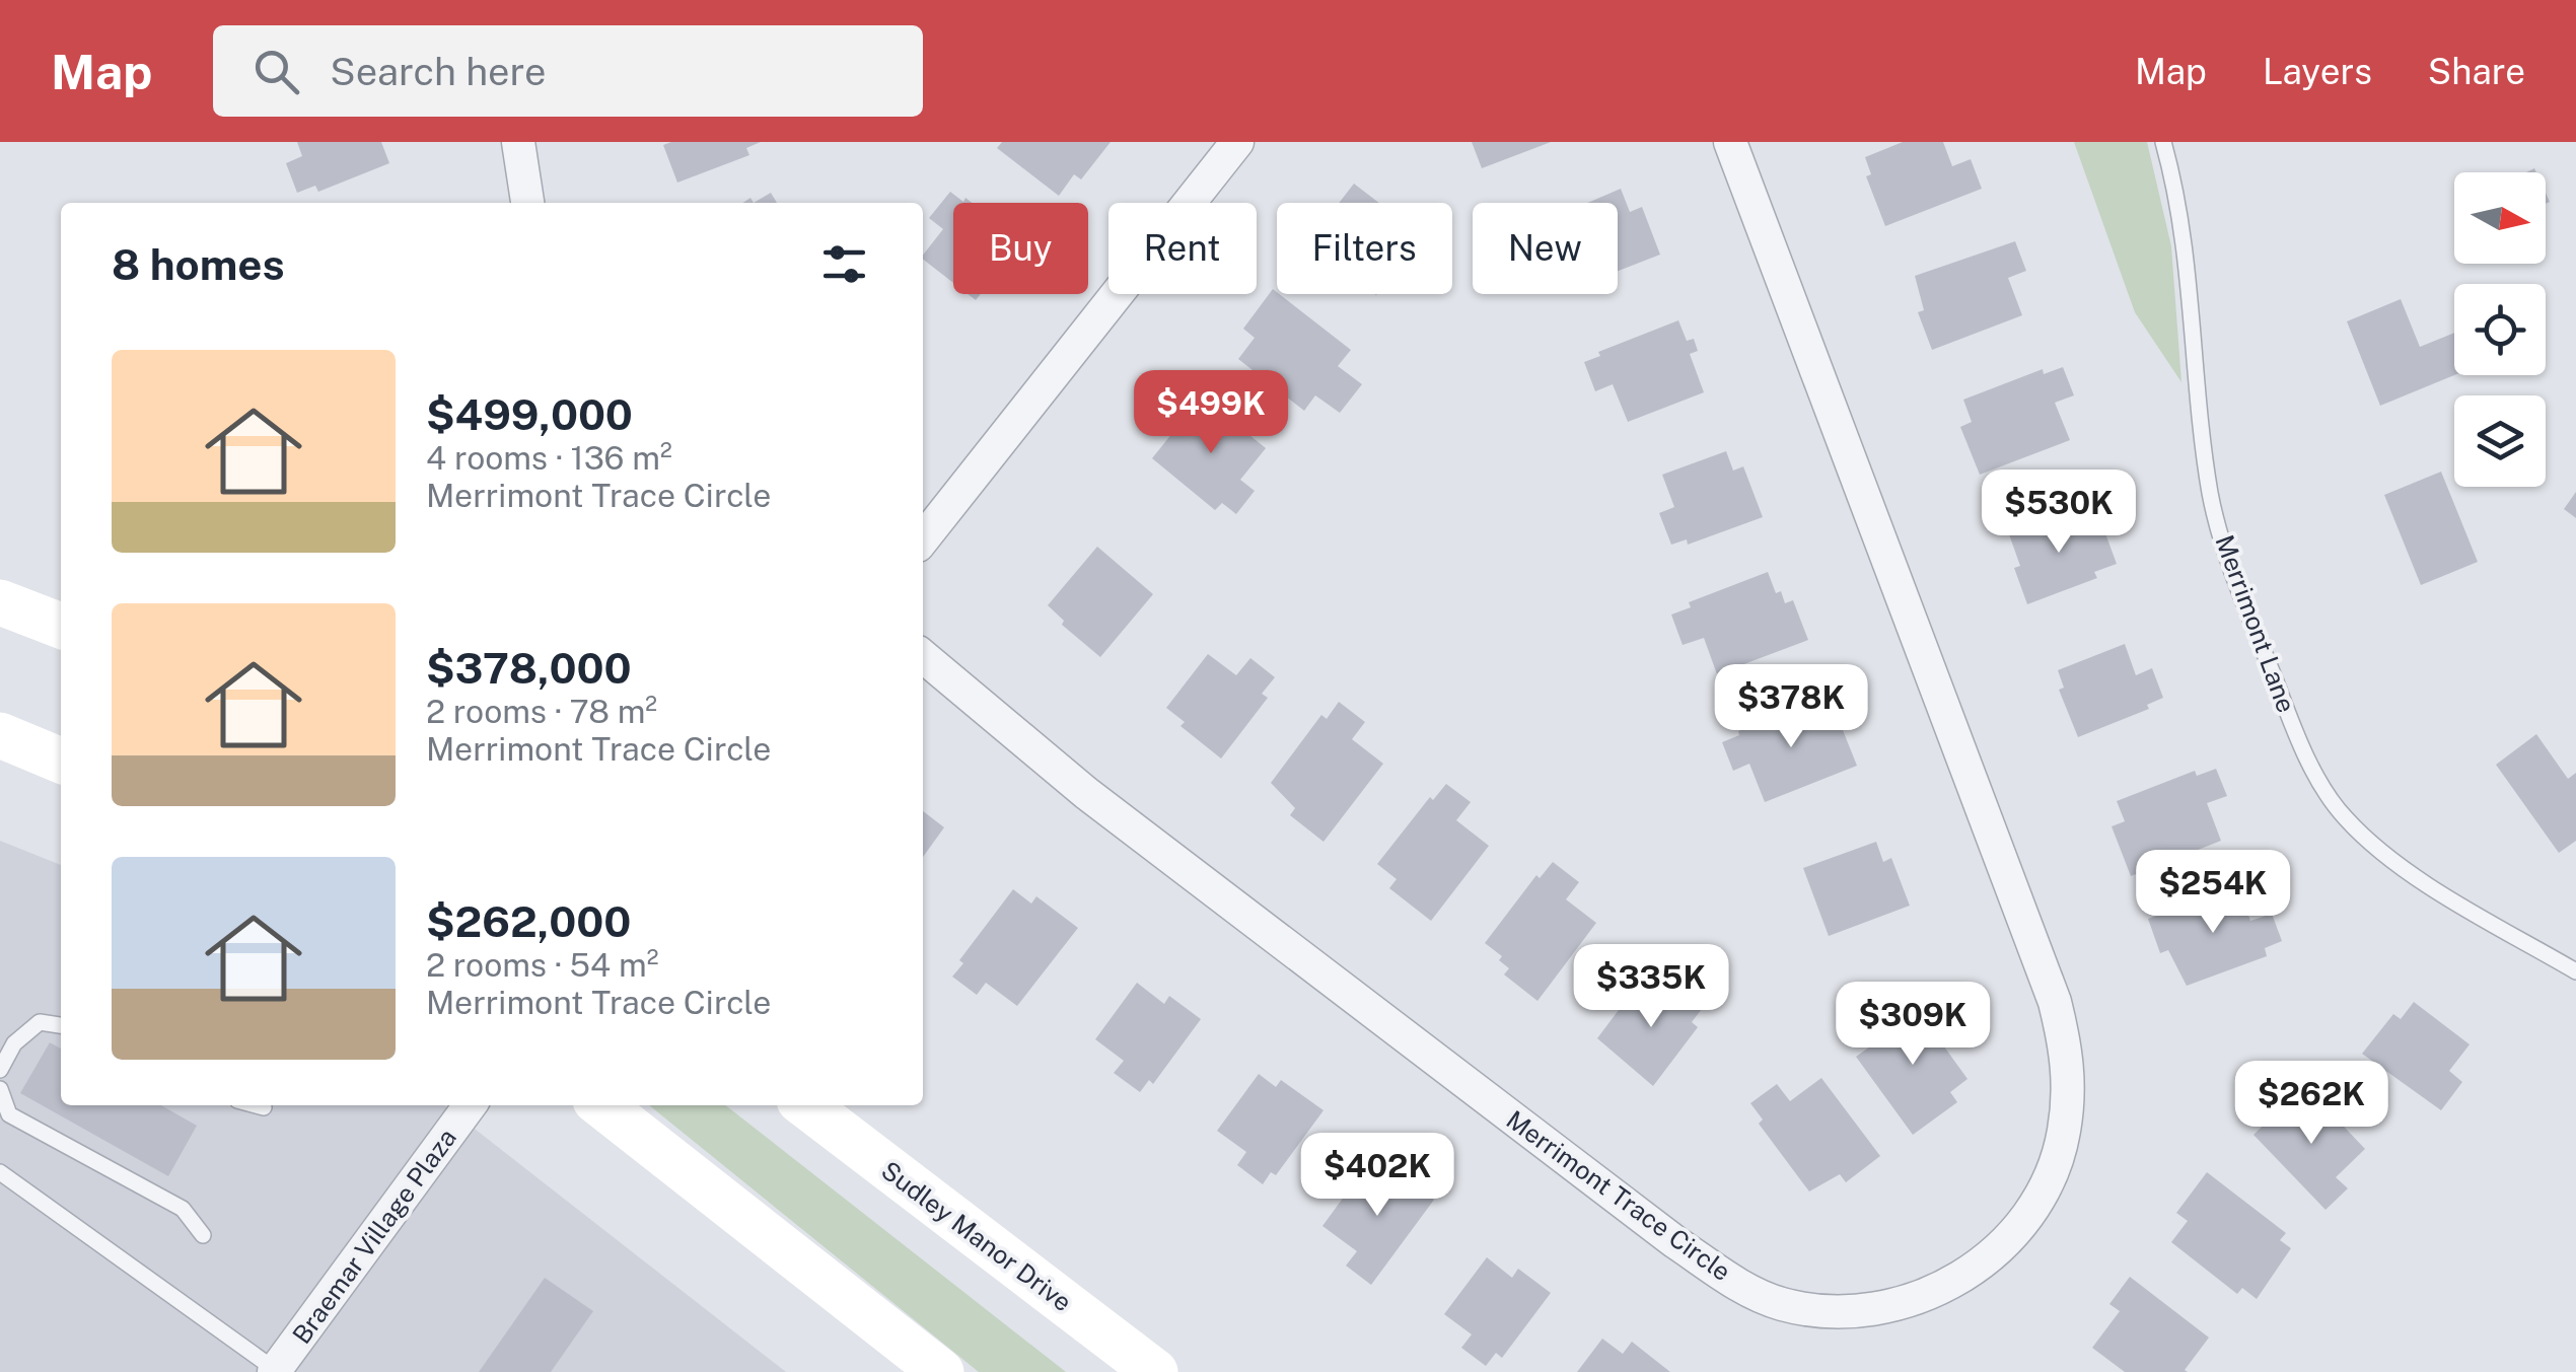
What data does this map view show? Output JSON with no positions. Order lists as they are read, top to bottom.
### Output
{
  "streets": {
    "main road": ["Sudley Manor Drive"],
    "street": ["Merrimont Trace Circle", "Braemar Village Plaza"],
    "lane": ["Merrimont Lane"]
  },
  "north": "right",
  "page": {
    "header": "Map",
    "search": "Search here",
    "nav": ["Map", "Layers", "Share"],
    "chip": [
      "Buy",
      "Rent",
      "Filters",
      "New"
    ],
    "heading": "8 homes",
    "list": [
      {
        "name": "$499,000",
        "note": "4 rooms · 136 m² · Merrimont Trace Circle"
      },
      {
        "name": "$378,000",
        "note": "2 rooms · 78 m² · Merrimont Trace Circle"
      },
      {
        "name": "$262,000",
        "note": "2 rooms · 54 m² · Merrimont Trace Circle"
      }
    ],
    "price": [
      "$499K",
      "$530K",
      "$378K",
      "$254K",
      "$335K",
      "$309K",
      "$262K",
      "$402K"
    ]
  }
}
